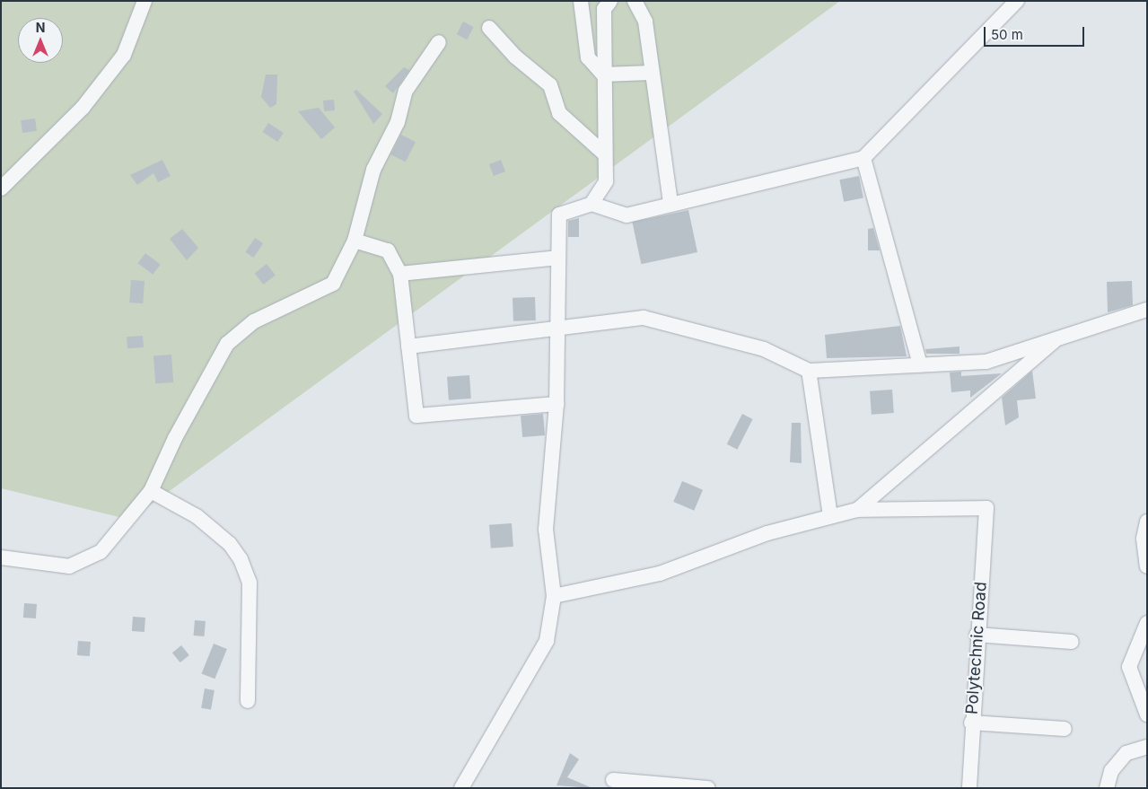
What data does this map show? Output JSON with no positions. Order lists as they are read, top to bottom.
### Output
{
  "streets": {
    "street": ["Polytechnic Road"]
  },
  "scale_bar": "50 m",
  "north": "top"
}
